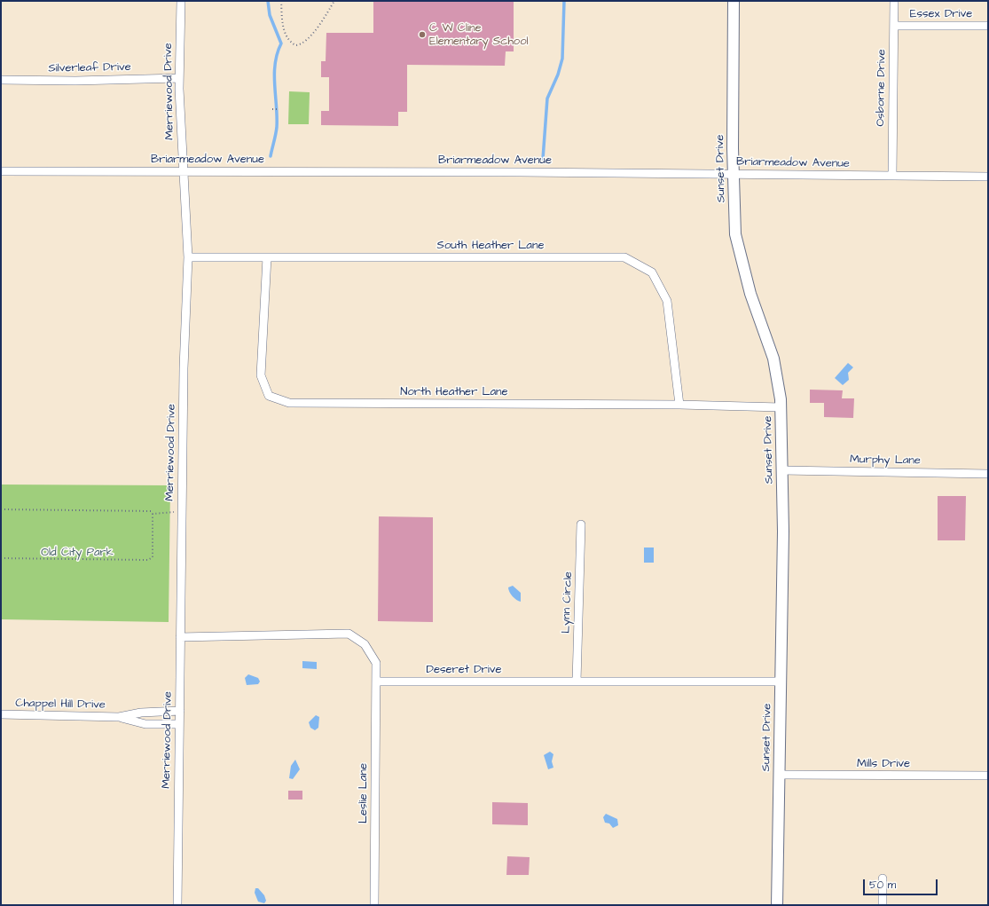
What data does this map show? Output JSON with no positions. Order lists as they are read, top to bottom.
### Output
{
  "streets": {
    "street": [
      "Essex Drive",
      "Silverleaf Drive",
      "Osborne Drive",
      "Merriewood Drive",
      "Briarmeadow Avenue",
      "Sunset Drive",
      "South Heather Lane",
      "North Heather Lane",
      "Murphy Lane",
      "Lynn Circle",
      "Deseret Drive",
      "Chappel Hill Drive",
      "Mills Drive",
      "Leslie Lane"
    ]
  },
  "crossings": [
    ["Essex Drive", "Osborne Drive"],
    ["Silverleaf Drive", "Merriewood Drive"],
    ["Osborne Drive", "Briarmeadow Avenue"],
    ["Merriewood Drive", "Briarmeadow Avenue"],
    ["Merriewood Drive", "South Heather Lane"],
    ["Merriewood Drive", "Chappel Hill Drive"],
    ["Briarmeadow Avenue", "Sunset Drive"],
    ["Sunset Drive", "North Heather Lane"],
    ["Sunset Drive", "Murphy Lane"],
    ["Sunset Drive", "Deseret Drive"],
    ["Sunset Drive", "Mills Drive"],
    ["South Heather Lane", "North Heather Lane"],
    ["Lynn Circle", "Deseret Drive"],
    ["Deseret Drive", "Leslie Lane"]
  ],
  "parks": ["Old City Park"],
  "places": ["C W Cline Elementary School"],
  "scale_bar": "50 m"
}
